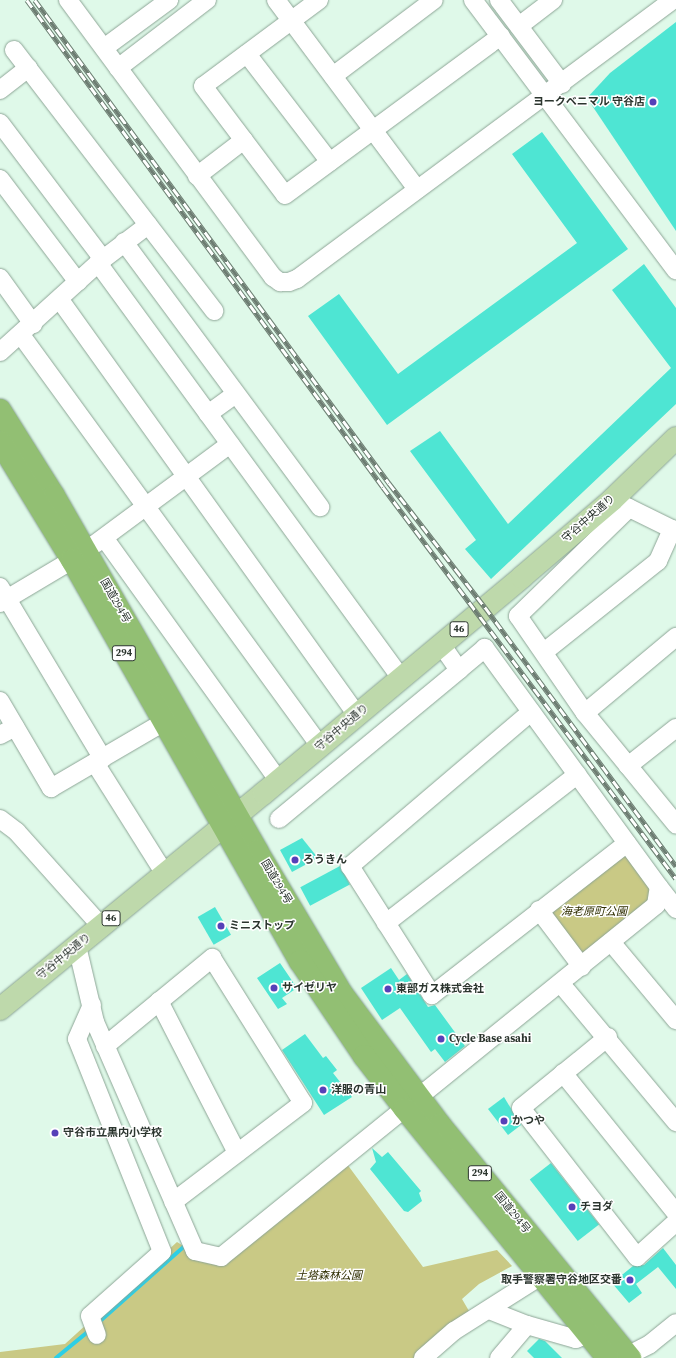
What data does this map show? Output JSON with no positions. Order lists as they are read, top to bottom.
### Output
{
  "streets": {
    "highway": ["国道294号", "294"],
    "main road": ["守谷中央通り", "46"]
  },
  "crossings": [
    ["守谷中央通り", "国道294号"]
  ],
  "parks": ["海老原町公園", "土塔森林公園"],
  "places": [
    "ヨークベニマル 守谷店",
    "ろうきん",
    "ミニストップ",
    "サイゼリヤ",
    "東部ガス株式会社",
    "Cycle Base asahi",
    "洋服の青山",
    "かつや",
    "守谷市立黒内小学校",
    "チヨダ",
    "取手警察署守谷地区交番"
  ]
}
